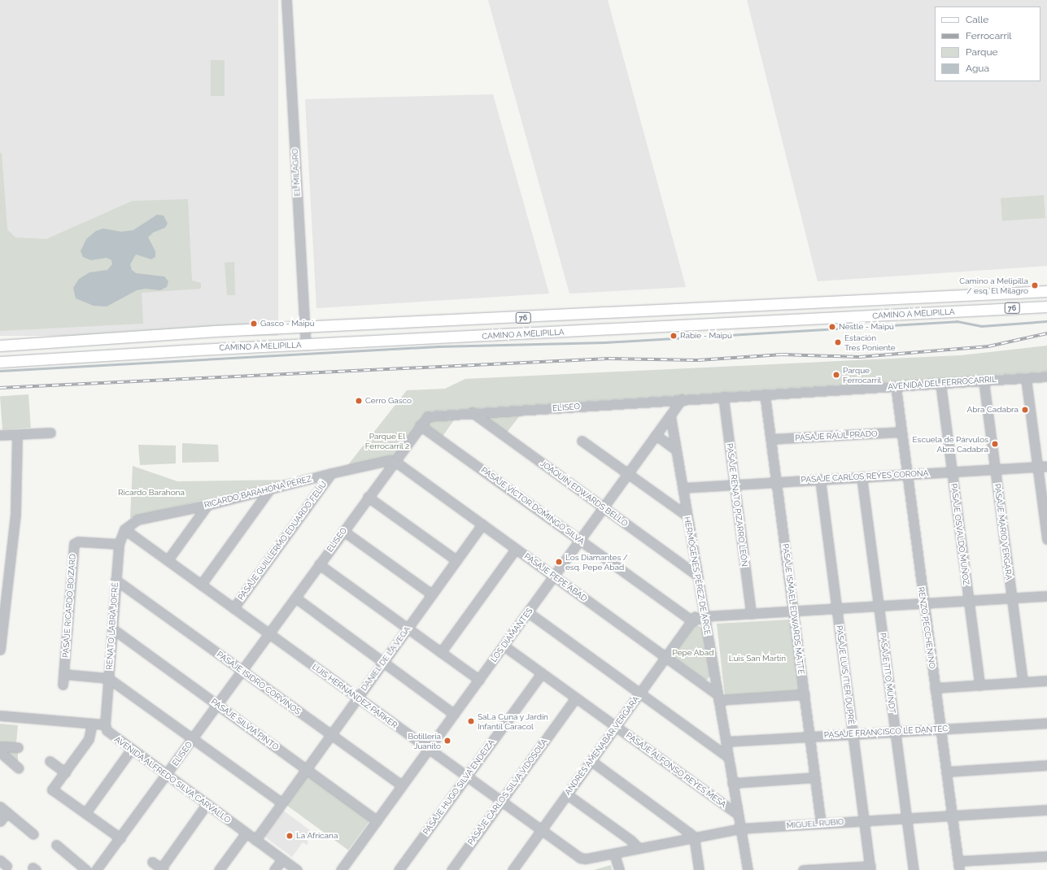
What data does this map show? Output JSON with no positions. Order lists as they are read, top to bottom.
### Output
{
  "streets": {
    "main road": ["76", "CAMINO A MELIPILLA"],
    "street": [
      "EL MILAGRO",
      "AVENIDA DEL FERROCARRIL",
      "ELISEO",
      "PASAJE RAÚL PRADO",
      "PASAJE CARLOS REYES CORONA",
      "RICARDO BARAHONA PÉREZ",
      "JOAQUÍN EDWARDS BELLO",
      "PASAJE RENATO PIZARRO LEÓN",
      "PASAJE VÍCTOR DOMINGO SILVA",
      "PASAJE MARIO VERGARA",
      "PASAJE OSVALDO MUÑOZ",
      "PASAJE GUILLERMO EDUARDO FELIÚ",
      "HERMÓGENES PÉREZ DE ARCE",
      "PASAJE PEPE ABAD",
      "PASAJE RICARDO BOIZARD",
      "PASAJE ISMAEL EDWARDS MATTE",
      "RENATO LABRA JOFRÉ",
      "RENZO PECCHENINO",
      "LOS DIAMANTES",
      "DANIEL DE LA VEGA",
      "PASAJE TITO MUNDT",
      "PASAJE LUIS ITIER DUPRÉ",
      "PASAJE ISIDRO CORVINOS",
      "LUIS HERNÁNDEZ PARKER",
      "PASAJE SILVIA PINTO",
      "PASAJE FRANCISCO LE DANTEC",
      "ANDRÉS AMENABAR VERGARA",
      "PASAJE ALFONSO REYES MESA",
      "AVENIDA ALFREDO SILVA CARVALLO",
      "PASAJE HUGO SILVA ENDEIZA",
      "PASAJE CARLOS SILVA VIDOSOLA",
      "MIGUEL RUBIO"
    ]
  },
  "crossings": [
    ["EL MILAGRO", "CAMINO A MELIPILLA"],
    ["AVENIDA DEL FERROCARRIL", "ELISEO"],
    ["AVENIDA DEL FERROCARRIL", "PASAJE RENATO PIZARRO LEÓN"],
    ["AVENIDA DEL FERROCARRIL", "PASAJE MARIO VERGARA"],
    ["AVENIDA DEL FERROCARRIL", "PASAJE OSVALDO MUÑOZ"],
    ["AVENIDA DEL FERROCARRIL", "PASAJE ISMAEL EDWARDS MATTE"],
    ["AVENIDA DEL FERROCARRIL", "RENZO PECCHENINO"],
    ["AVENIDA DEL FERROCARRIL", "LOS DIAMANTES"],
    ["ELISEO", "RICARDO BARAHONA PÉREZ"],
    ["ELISEO", "JOAQUÍN EDWARDS BELLO"],
    ["ELISEO", "PASAJE VÍCTOR DOMINGO SILVA"],
    ["ELISEO", "PASAJE PEPE ABAD"],
    ["ELISEO", "LOS DIAMANTES"],
    ["ELISEO", "PASAJE ISIDRO CORVINOS"],
    ["ELISEO", "LUIS HERNÁNDEZ PARKER"],
    ["ELISEO", "PASAJE SILVIA PINTO"],
    ["ELISEO", "AVENIDA ALFREDO SILVA CARVALLO"],
    ["PASAJE RAÚL PRADO", "PASAJE ISMAEL EDWARDS MATTE"],
    ["PASAJE RAÚL PRADO", "RENZO PECCHENINO"],
    ["PASAJE CARLOS REYES CORONA", "PASAJE RENATO PIZARRO LEÓN"],
    ["PASAJE CARLOS REYES CORONA", "PASAJE MARIO VERGARA"],
    ["PASAJE CARLOS REYES CORONA", "PASAJE OSVALDO MUÑOZ"],
    ["PASAJE CARLOS REYES CORONA", "HERMÓGENES PÉREZ DE ARCE"],
    ["PASAJE CARLOS REYES CORONA", "PASAJE ISMAEL EDWARDS MATTE"],
    ["PASAJE CARLOS REYES CORONA", "RENZO PECCHENINO"],
    ["PASAJE CARLOS REYES CORONA", "PASAJE TITO MUNDT"],
    ["PASAJE CARLOS REYES CORONA", "PASAJE LUIS ITIER DUPRÉ"],
    ["RICARDO BARAHONA PÉREZ", "PASAJE GUILLERMO EDUARDO FELIÚ"],
    ["RICARDO BARAHONA PÉREZ", "PASAJE PEPE ABAD"],
    ["RICARDO BARAHONA PÉREZ", "RENATO LABRA JOFRÉ"],
    ["RICARDO BARAHONA PÉREZ", "LUIS HERNÁNDEZ PARKER"],
    ["JOAQUÍN EDWARDS BELLO", "HERMÓGENES PÉREZ DE ARCE"],
    ["JOAQUÍN EDWARDS BELLO", "LOS DIAMANTES"],
    ["PASAJE VÍCTOR DOMINGO SILVA", "LOS DIAMANTES"],
    ["PASAJE VÍCTOR DOMINGO SILVA", "ANDRÉS AMENABAR VERGARA"],
    ["PASAJE GUILLERMO EDUARDO FELIÚ", "LUIS HERNÁNDEZ PARKER"],
    ["HERMÓGENES PÉREZ DE ARCE", "PASAJE PEPE ABAD"],
    ["HERMÓGENES PÉREZ DE ARCE", "LOS DIAMANTES"],
    ["HERMÓGENES PÉREZ DE ARCE", "PASAJE FRANCISCO LE DANTEC"],
    ["HERMÓGENES PÉREZ DE ARCE", "ANDRÉS AMENABAR VERGARA"],
    ["HERMÓGENES PÉREZ DE ARCE", "PASAJE ALFONSO REYES MESA"],
    ["HERMÓGENES PÉREZ DE ARCE", "MIGUEL RUBIO"],
    ["PASAJE PEPE ABAD", "LOS DIAMANTES"],
    ["PASAJE PEPE ABAD", "DANIEL DE LA VEGA"],
    ["PASAJE PEPE ABAD", "ANDRÉS AMENABAR VERGARA"],
    ["PASAJE RICARDO BOIZARD", "RENATO LABRA JOFRÉ"],
    ["PASAJE ISMAEL EDWARDS MATTE", "PASAJE FRANCISCO LE DANTEC"],
    ["PASAJE ISMAEL EDWARDS MATTE", "MIGUEL RUBIO"],
    ["RENATO LABRA JOFRÉ", "PASAJE ISIDRO CORVINOS"],
    ["RENATO LABRA JOFRÉ", "LUIS HERNÁNDEZ PARKER"],
    ["RENATO LABRA JOFRÉ", "PASAJE SILVIA PINTO"],
    ["RENATO LABRA JOFRÉ", "AVENIDA ALFREDO SILVA CARVALLO"],
    ["RENZO PECCHENINO", "PASAJE FRANCISCO LE DANTEC"],
    ["RENZO PECCHENINO", "MIGUEL RUBIO"],
    ["LOS DIAMANTES", "PASAJE ISIDRO CORVINOS"],
    ["LOS DIAMANTES", "LUIS HERNÁNDEZ PARKER"],
    ["LOS DIAMANTES", "PASAJE SILVIA PINTO"],
    ["LOS DIAMANTES", "PASAJE ALFONSO REYES MESA"],
    ["DANIEL DE LA VEGA", "PASAJE ISIDRO CORVINOS"],
    ["DANIEL DE LA VEGA", "LUIS HERNÁNDEZ PARKER"],
    ["DANIEL DE LA VEGA", "PASAJE SILVIA PINTO"],
    ["DANIEL DE LA VEGA", "AVENIDA ALFREDO SILVA CARVALLO"],
    ["PASAJE TITO MUNDT", "PASAJE FRANCISCO LE DANTEC"],
    ["PASAJE TITO MUNDT", "MIGUEL RUBIO"],
    ["PASAJE LUIS ITIER DUPRÉ", "PASAJE FRANCISCO LE DANTEC"],
    ["PASAJE LUIS ITIER DUPRÉ", "MIGUEL RUBIO"],
    ["LUIS HERNÁNDEZ PARKER", "ANDRÉS AMENABAR VERGARA"],
    ["LUIS HERNÁNDEZ PARKER", "PASAJE HUGO SILVA ENDEIZA"],
    ["LUIS HERNÁNDEZ PARKER", "PASAJE CARLOS SILVA VIDOSOLA"],
    ["LUIS HERNÁNDEZ PARKER", "MIGUEL RUBIO"],
    ["ANDRÉS AMENABAR VERGARA", "PASAJE ALFONSO REYES MESA"],
    ["PASAJE ALFONSO REYES MESA", "PASAJE HUGO SILVA ENDEIZA"],
    ["PASAJE ALFONSO REYES MESA", "PASAJE CARLOS SILVA VIDOSOLA"]
  ],
  "parks": [
    "Parque El Ferrocarril 2",
    "Ricardo Barahona",
    "Pepe Abad",
    "Luis San Martín"
  ],
  "places": [
    "Camino a Melipilla / esq. El Milagro",
    "Gasco - Maipú",
    "Nestlé - Maipú",
    "Rabie - Maipú",
    "Estación Tres Poniente",
    "Parque Ferrocarril",
    "Cerro Gasco",
    "Abra Cadabra",
    "Escuela de Párvulos Abra Cadabra",
    "Los Diamantes / esq. Pepe Abad",
    "SaLa Cuna y Jardín Infantil Caracol",
    "Botilleria Juanito",
    "La Africana"
  ],
  "legend": [
    "Calle",
    "Ferrocarril",
    "Parque",
    "Agua"
  ]
}
